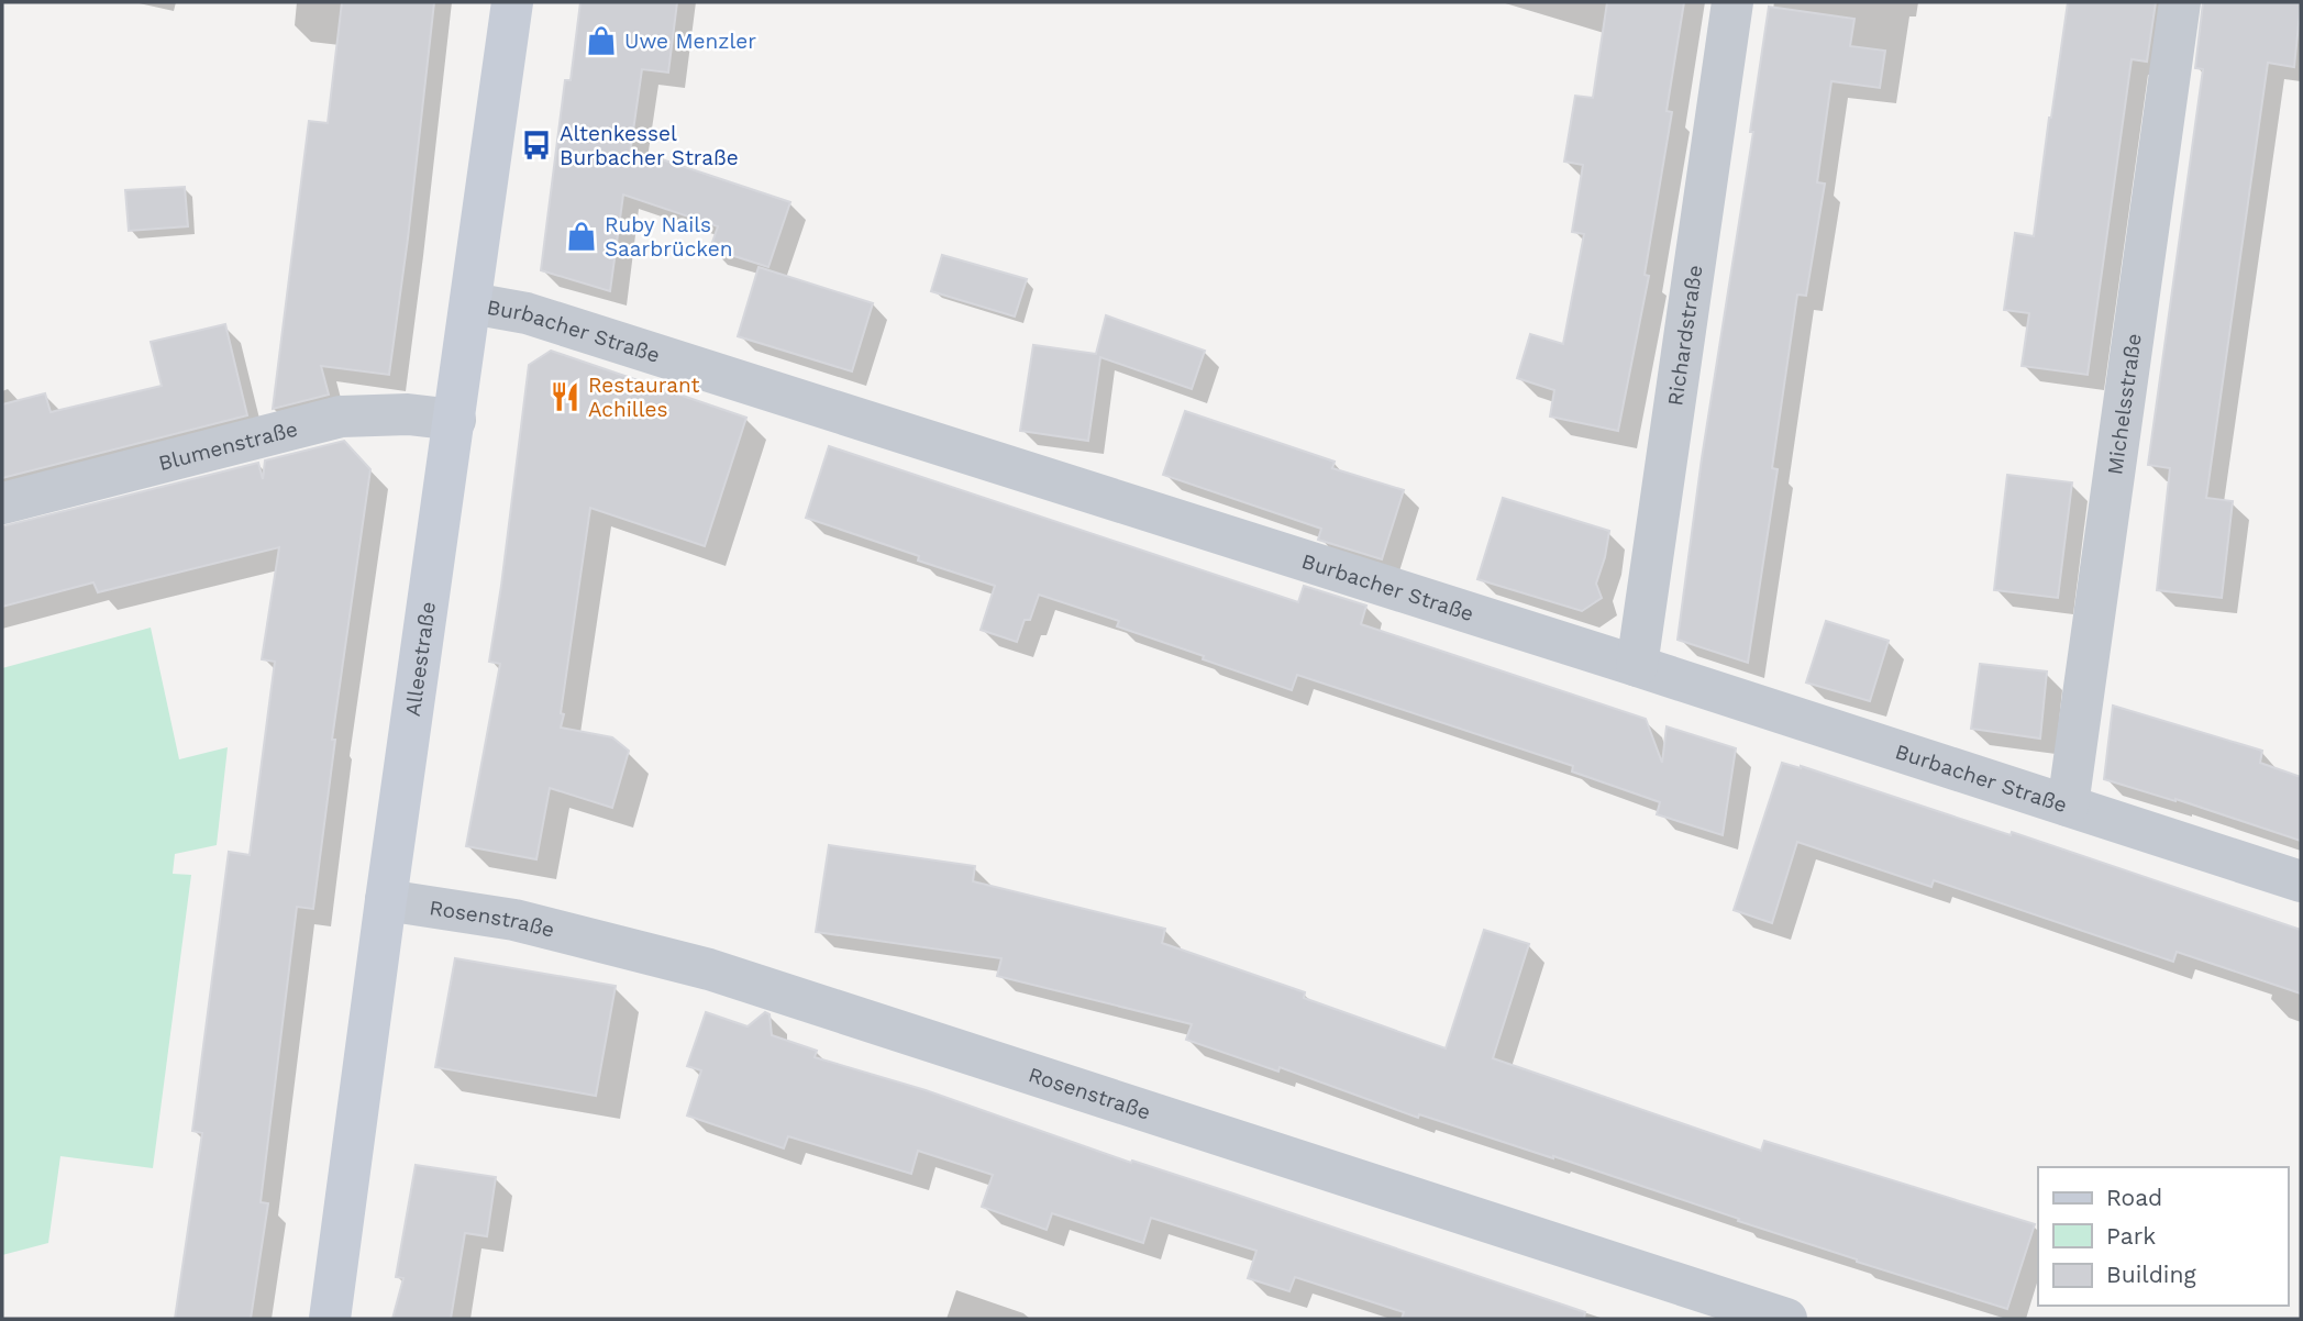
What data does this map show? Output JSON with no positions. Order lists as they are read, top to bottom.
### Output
{
  "streets": {
    "street": [
      "Burbacher Straße",
      "Richardstraße",
      "Michelsstraße",
      "Blumenstraße",
      "Alleestraße",
      "Rosenstraße"
    ]
  },
  "crossings": [
    ["Burbacher Straße", "Richardstraße"],
    ["Burbacher Straße", "Michelsstraße"],
    ["Burbacher Straße", "Alleestraße"],
    ["Blumenstraße", "Alleestraße"],
    ["Alleestraße", "Rosenstraße"]
  ],
  "places": {
    "shop": ["Uwe Menzler", "Ruby Nails Saarbrücken"],
    "bus stop": ["Altenkessel Burbacher Straße"],
    "restaurant": ["Restaurant Achilles"]
  },
  "legend": ["Road", "Park", "Building"]
}
